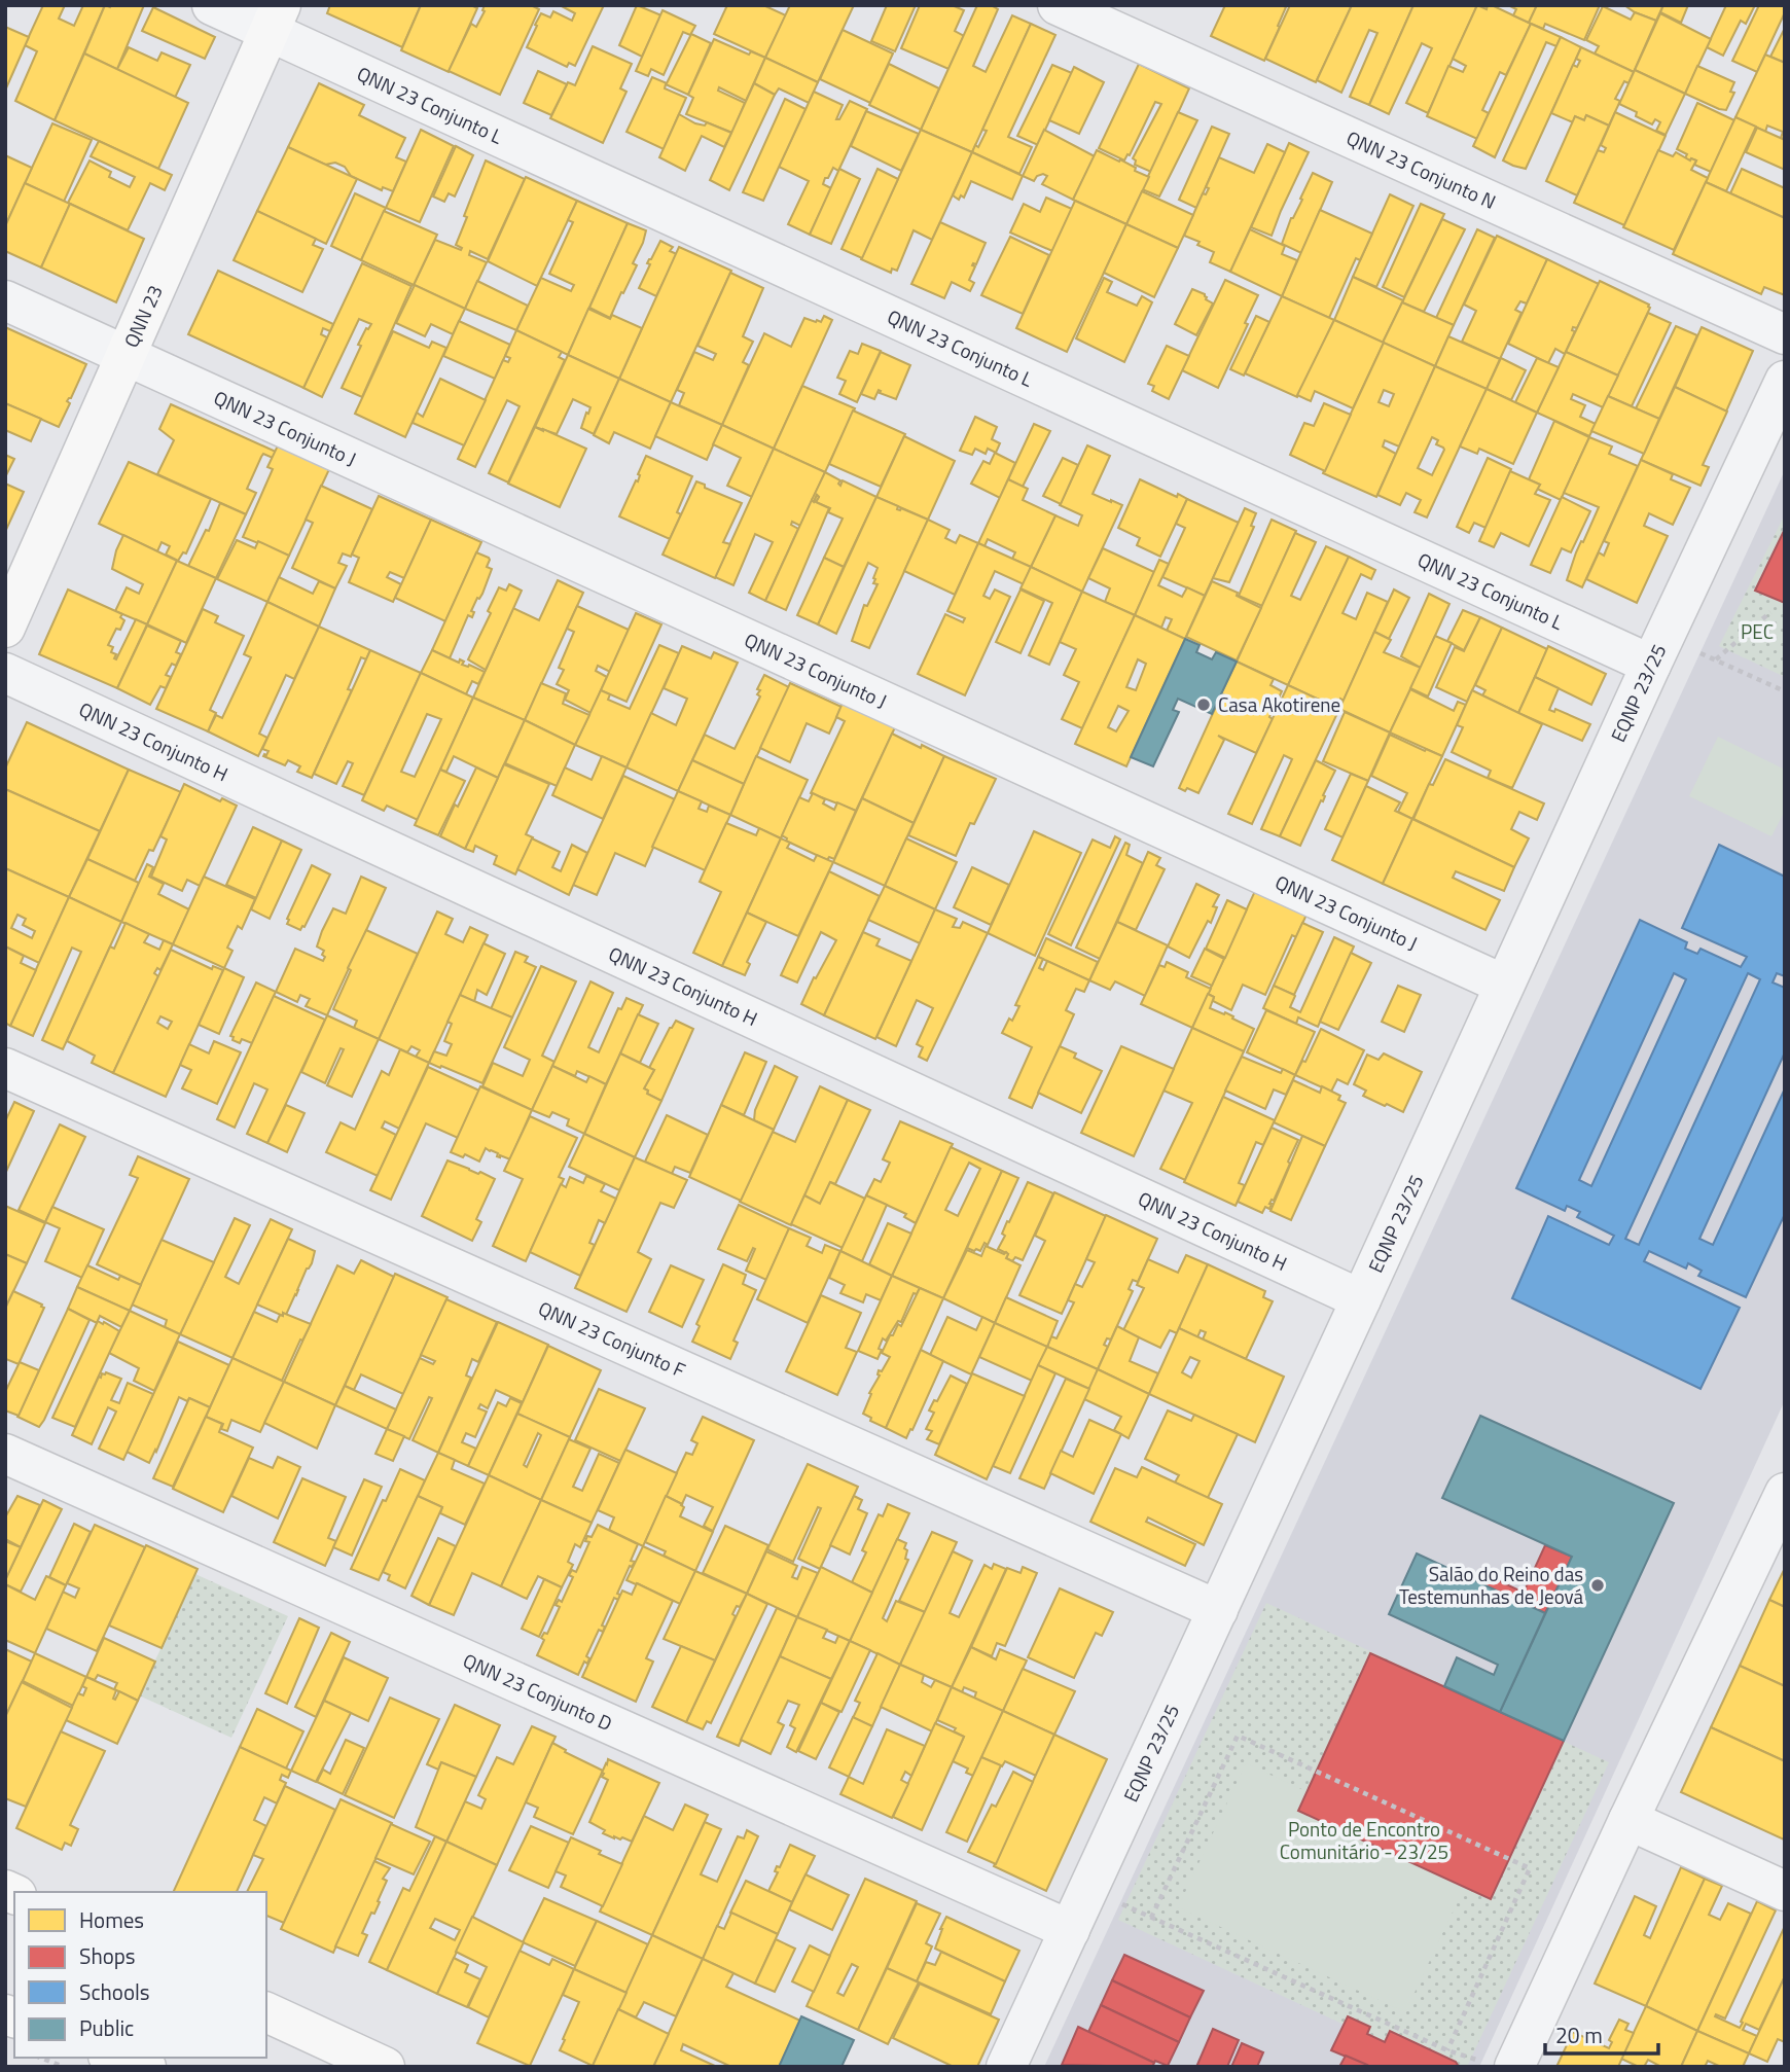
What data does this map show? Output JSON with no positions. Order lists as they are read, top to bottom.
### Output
{
  "streets": {
    "street": [
      "QNN 23 Conjunto L",
      "QNN 23 Conjunto N",
      "QNN 23",
      "QNN 23 Conjunto J",
      "EQNP 23/25",
      "QNN 23 Conjunto H",
      "QNN 23 Conjunto F",
      "QNN 23 Conjunto D"
    ]
  },
  "crossings": [
    ["QNN 23 Conjunto L", "QNN 23"],
    ["QNN 23 Conjunto L", "EQNP 23/25"],
    ["QNN 23", "QNN 23 Conjunto J"],
    ["QNN 23 Conjunto J", "EQNP 23/25"],
    ["EQNP 23/25", "QNN 23 Conjunto H"],
    ["EQNP 23/25", "QNN 23 Conjunto F"],
    ["EQNP 23/25", "QNN 23 Conjunto D"]
  ],
  "parks": ["PEC", "Ponto de Encontro Comunitário - 23/25"],
  "places": ["Casa Akotirene", "Salão do Reino das Testemunhas de Jeová"],
  "legend": [
    "Homes",
    "Shops",
    "Schools",
    "Public"
  ],
  "scale_bar": "20 m"
}
